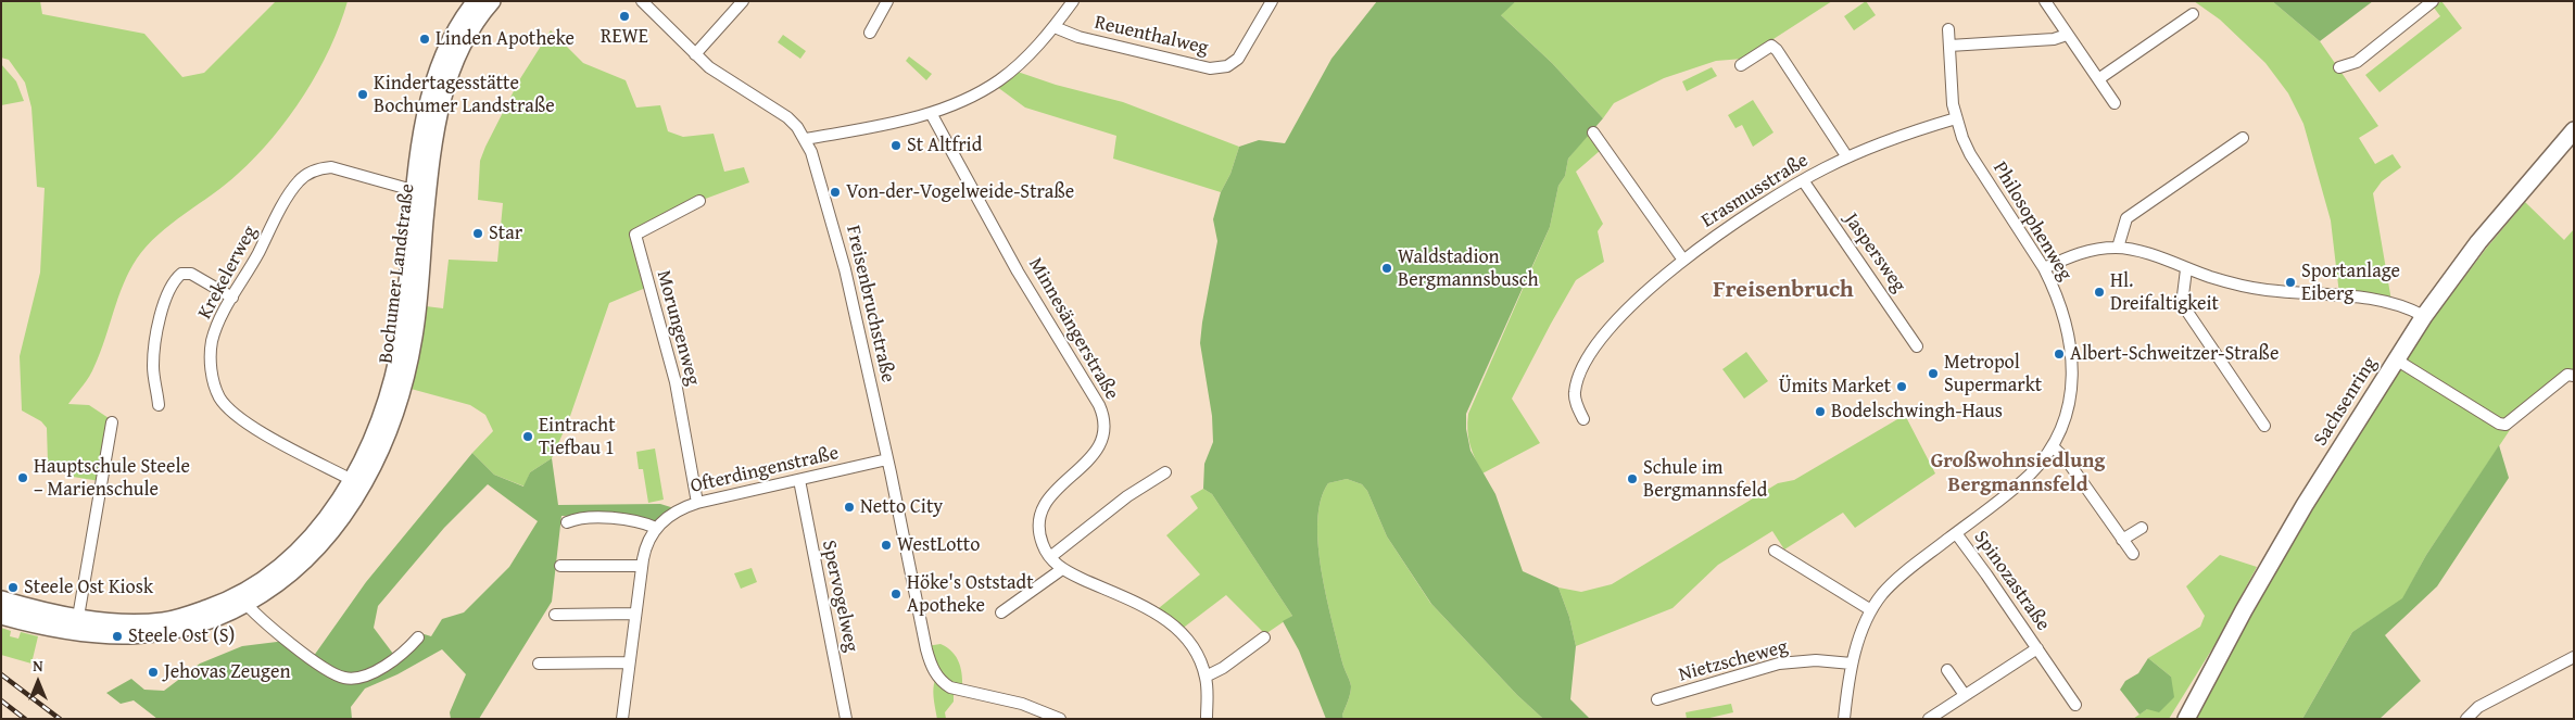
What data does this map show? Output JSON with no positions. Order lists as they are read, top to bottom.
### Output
{
  "streets": {
    "main road": ["Bochumer Landstraße", "Sachsenring"],
    "street": [
      "Reuenthalweg",
      "Erasmusstraße",
      "Philosophenweg",
      "Jaspersweg",
      "Krekelerweg",
      "Freisenbruchstraße",
      "Morungenweg",
      "Minnesängerstraße",
      "Ofterdingenstraße",
      "Spinozastraße",
      "Spervogelweg",
      "Nietzscheweg"
    ]
  },
  "crossings": [
    ["Erasmusstraße", "Philosophenweg"],
    ["Erasmusstraße", "Jaspersweg"],
    ["Philosophenweg", "Spinozastraße"],
    ["Philosophenweg", "Nietzscheweg"],
    ["Krekelerweg", "Bochumer Landstraße"],
    ["Freisenbruchstraße", "Ofterdingenstraße"],
    ["Morungenweg", "Ofterdingenstraße"],
    ["Ofterdingenstraße", "Spervogelweg"]
  ],
  "districts": ["Freisenbruch", "Großwohnsiedlung Bergmannsfeld"],
  "places": [
    "REWE",
    "Linden Apotheke",
    "Kindertagesstätte Bochumer Landstraße",
    "St Altfrid",
    "Von-der-Vogelweide-Straße",
    "Star",
    "Waldstadion Bergmannsbusch",
    "Sportanlage Eiberg",
    "Hl. Dreifaltigkeit",
    "Albert-Schweitzer-Straße",
    "Metropol Supermarkt",
    "Ümits Market",
    "Bodelschwingh-Haus",
    "Eintracht Tiefbau 1",
    "Hauptschule Steele – Marienschule",
    "Schule im Bergmannsfeld",
    "Netto City",
    "WestLotto",
    "Steele Ost Kiosk",
    "Höke's Oststadt Apotheke",
    "Steele Ost (S)",
    "Jehovas Zeugen"
  ],
  "north": "top"
}
